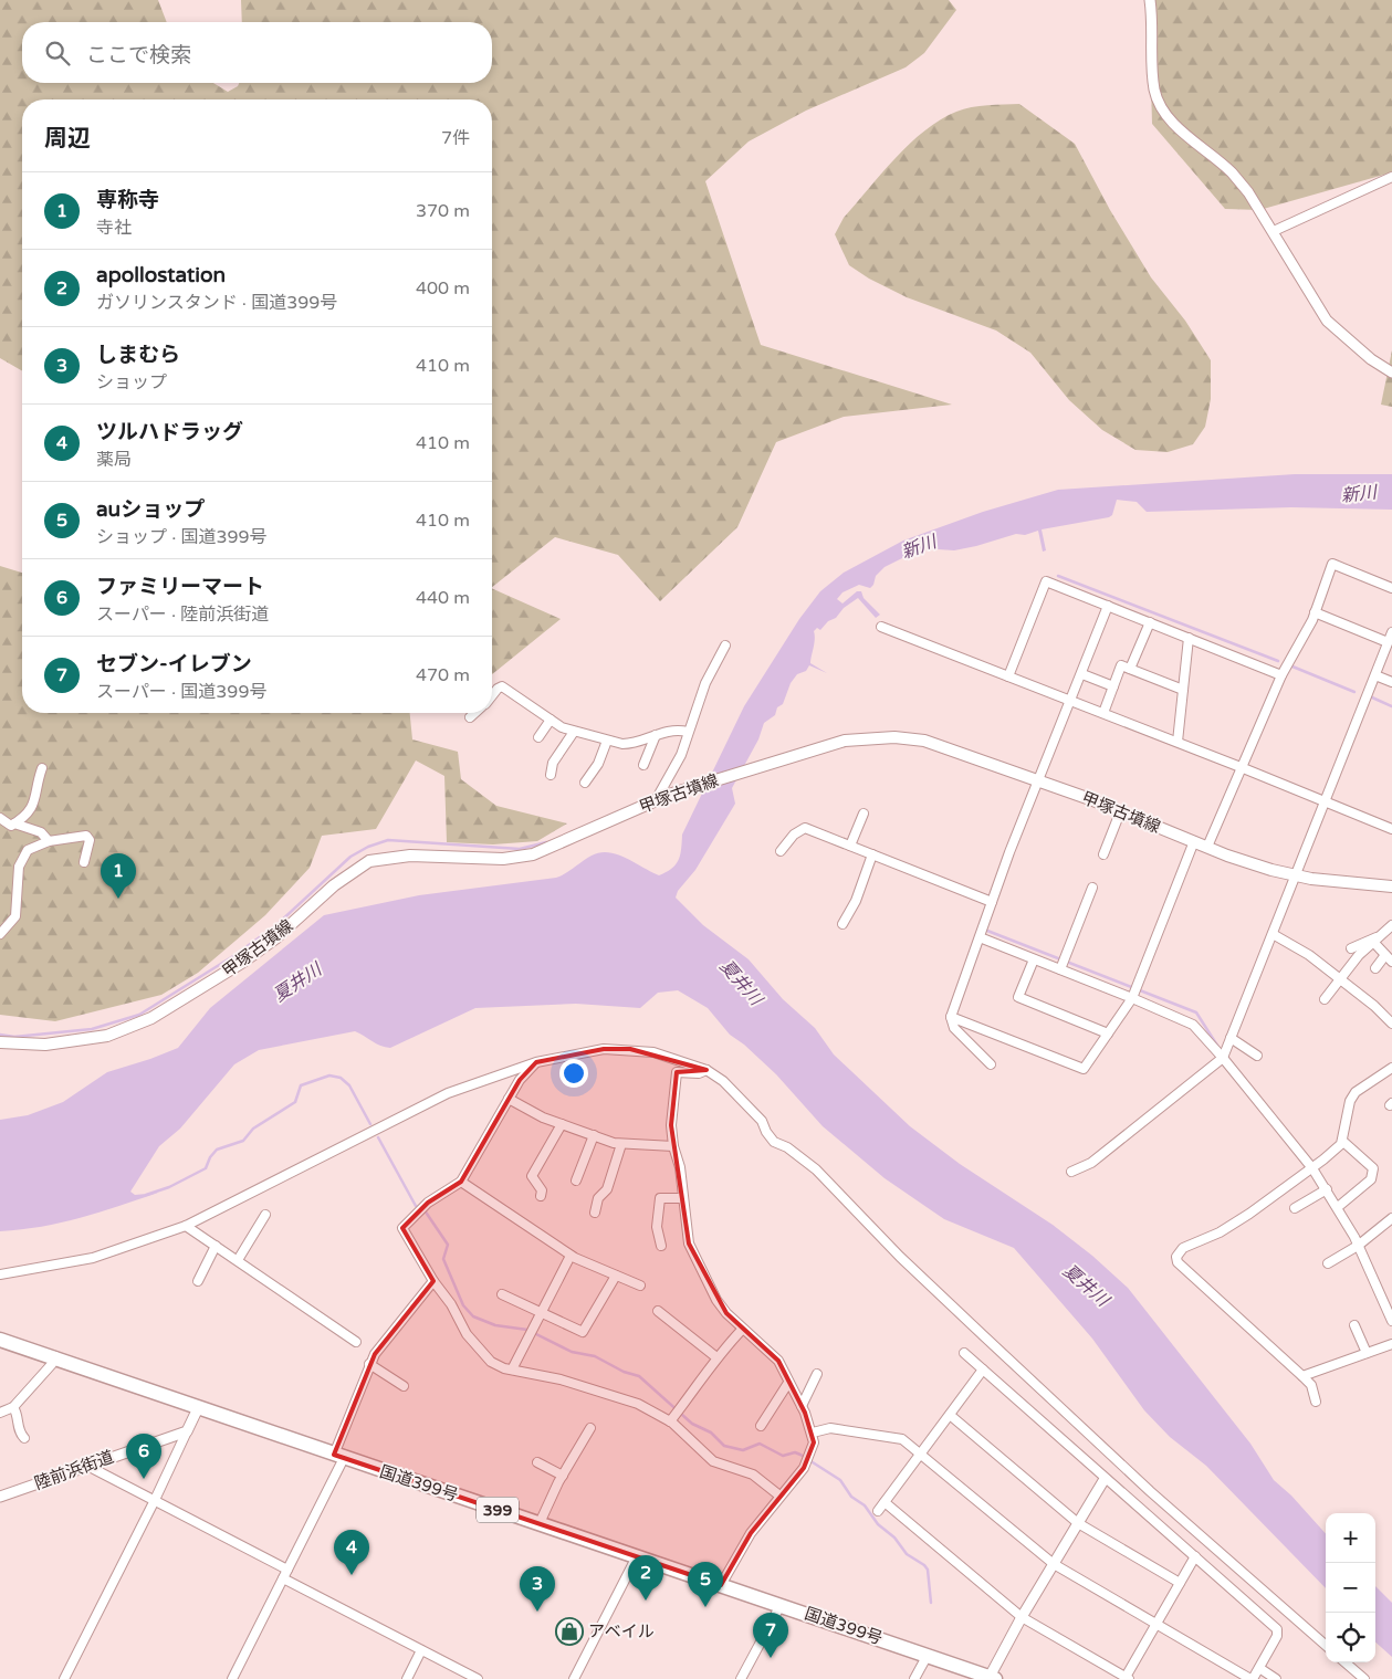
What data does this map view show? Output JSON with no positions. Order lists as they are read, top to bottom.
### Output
{
  "streets": {
    "highway": ["国道399号", "399"],
    "main road": ["甲塚古墳線"],
    "street": ["陸前浜街道"]
  },
  "water": ["新川", "夏井川"],
  "places": {
    "shop": ["アベイル"]
  },
  "page": {
    "search": "ここで検索",
    "heading": ["周辺", "7件"],
    "list": [
      {
        "mark": "1",
        "name": "専称寺",
        "note": "寺社",
        "value": "370 m"
      },
      {
        "mark": "2",
        "name": "apollostation",
        "note": "ガソリンスタンド · 国道399号",
        "value": "400 m"
      },
      {
        "mark": "3",
        "name": "しまむら",
        "note": "ショップ",
        "value": "410 m"
      },
      {
        "mark": "4",
        "name": "ツルハドラッグ",
        "note": "薬局",
        "value": "410 m"
      },
      {
        "mark": "5",
        "name": "auショップ",
        "note": "ショップ · 国道399号",
        "value": "410 m"
      },
      {
        "mark": "6",
        "name": "ファミリーマート",
        "note": "スーパー · 陸前浜街道",
        "value": "440 m"
      },
      {
        "mark": "7",
        "name": "セブン-イレブン",
        "note": "スーパー · 国道399号",
        "value": "470 m"
      }
    ],
    "pins": [
      "1",
      "6",
      "4",
      "2",
      "5",
      "3",
      "7"
    ],
    "map_buttons": ["+", "−"]
  }
}
